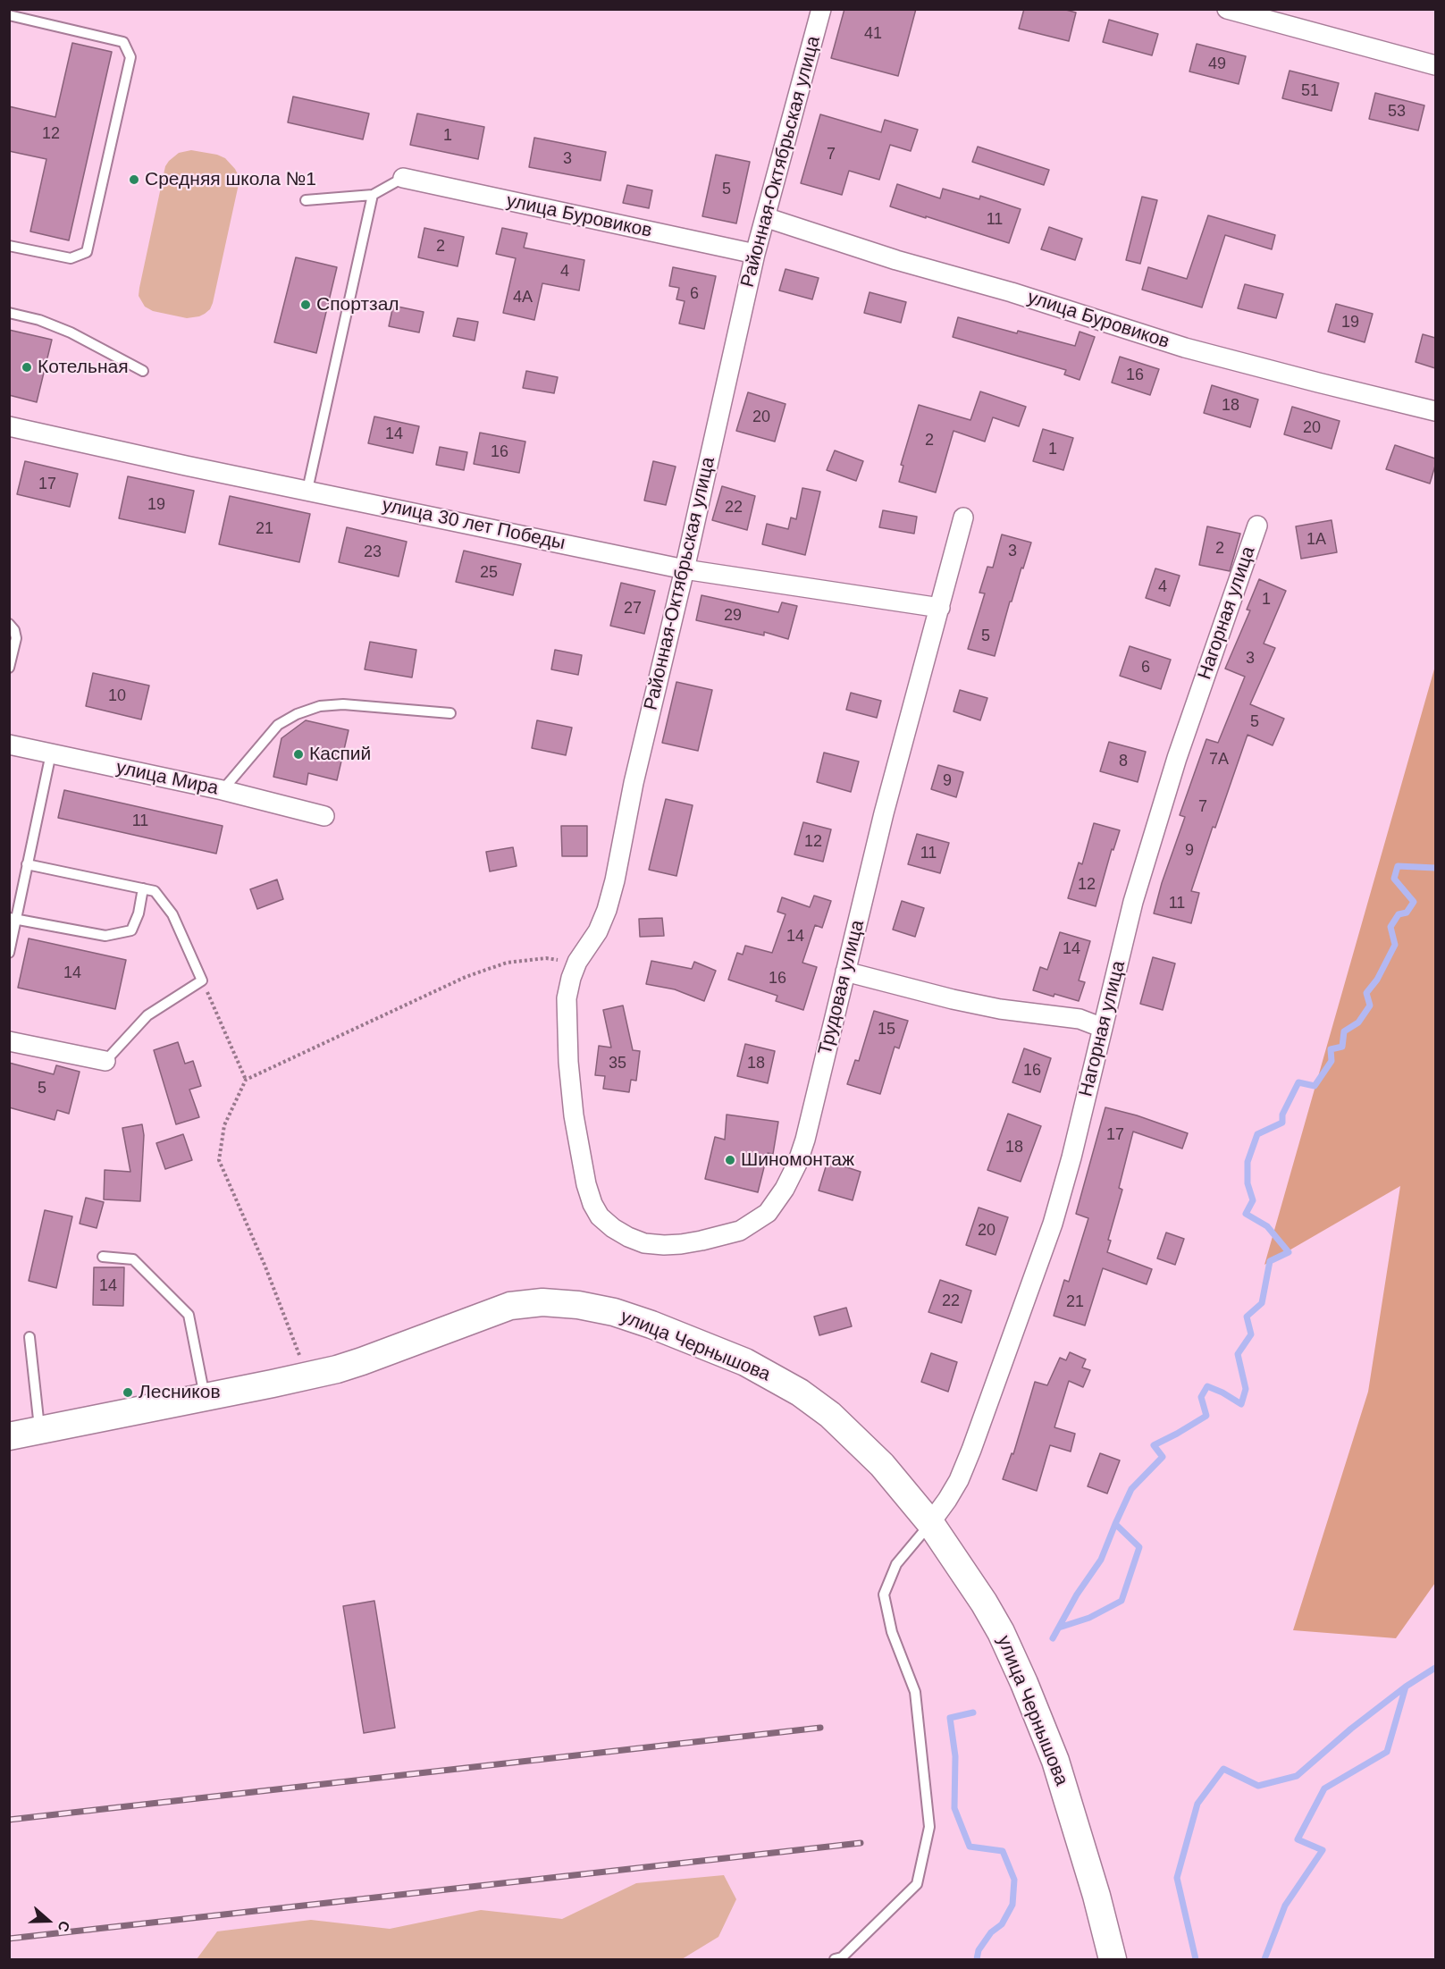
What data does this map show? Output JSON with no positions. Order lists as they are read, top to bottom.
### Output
{
  "streets": {
    "main road": ["улица Чернышова"],
    "street": [
      "Районная-Октябрьская улица",
      "улица Буровиков",
      "улица 30 лет Победы",
      "Нагорная улица",
      "улица Мира",
      "Трудовая улица"
    ]
  },
  "crossings": [
    ["Районная-Октябрьская улица", "улица Буровиков"],
    ["Районная-Октябрьская улица", "улица 30 лет Победы"],
    ["Районная-Октябрьская улица", "Трудовая улица"],
    ["улица 30 лет Победы", "Трудовая улица"],
    ["Нагорная улица", "улица Чернышова"]
  ],
  "places": [
    "Средняя школа №1",
    "Спортзал",
    "Котельная",
    "Каспий",
    "Шиномонтаж",
    "Лесников"
  ],
  "house_numbers": [
    "41",
    "49",
    "51",
    "53",
    "12",
    "1",
    "7",
    "3",
    "5",
    "11",
    "2",
    "4",
    "6",
    "4А",
    "19",
    "16",
    "18",
    "20",
    "20",
    "14",
    "2",
    "1",
    "16",
    "17",
    "19",
    "22",
    "21",
    "1А",
    "2",
    "3",
    "23",
    "25",
    "4",
    "1",
    "27",
    "29",
    "5",
    "3",
    "6",
    "10",
    "5",
    "7А",
    "8",
    "9",
    "7",
    "11",
    "12",
    "9",
    "11",
    "12",
    "11",
    "14",
    "14",
    "14",
    "16",
    "15",
    "35",
    "18",
    "16",
    "5",
    "17",
    "18",
    "20",
    "14",
    "22",
    "21"
  ],
  "north": "right"
}
